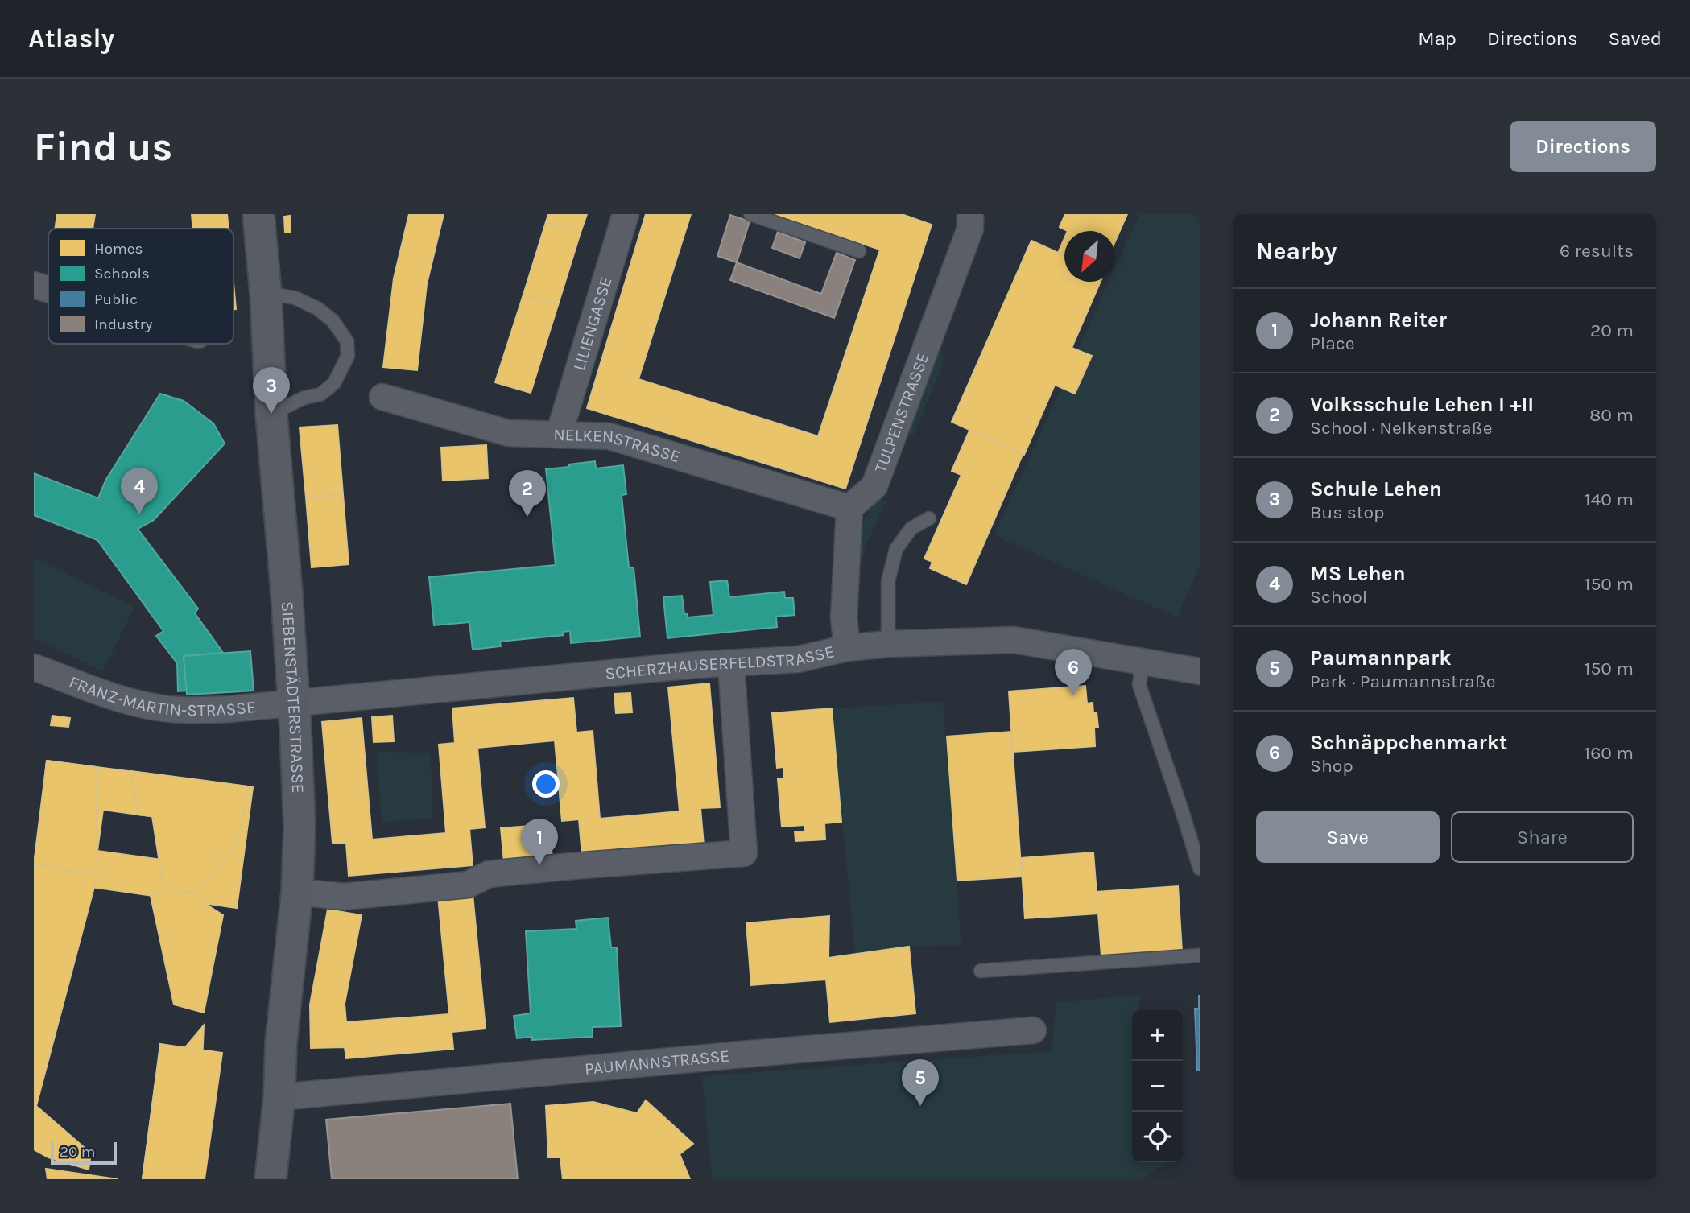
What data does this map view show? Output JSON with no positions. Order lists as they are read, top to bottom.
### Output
{
  "streets": {
    "street": [
      "LILIENGASSE",
      "TULPENSTRASSE",
      "NELKENSTRASSE",
      "SCHERZHAUSERFELDSTRASSE",
      "FRANZ-MARTIN-STRASSE",
      "SIEBENSTÄDTERSTRASSE",
      "PAUMANNSTRASSE"
    ]
  },
  "crossings": [
    ["LILIENGASSE", "NELKENSTRASSE"],
    ["TULPENSTRASSE", "NELKENSTRASSE"],
    ["SCHERZHAUSERFELDSTRASSE", "FRANZ-MARTIN-STRASSE"],
    ["SCHERZHAUSERFELDSTRASSE", "SIEBENSTÄDTERSTRASSE"],
    ["FRANZ-MARTIN-STRASSE", "SIEBENSTÄDTERSTRASSE"],
    ["SIEBENSTÄDTERSTRASSE", "PAUMANNSTRASSE"]
  ],
  "legend": [
    "Homes",
    "Schools",
    "Public",
    "Industry"
  ],
  "scale_bar": "20 m",
  "north": "bottom left",
  "page": {
    "header": "Atlasly",
    "nav": ["Map", "Directions", "Saved"],
    "buttons": [
      "Directions",
      ["Save", "Share"]
    ],
    "title": "Find us",
    "heading": ["Nearby", "6 results"],
    "list": [
      {
        "mark": "1",
        "name": "Johann Reiter",
        "note": "Place",
        "value": "20 m"
      },
      {
        "mark": "2",
        "name": "Volksschule Lehen I +II",
        "note": "School · Nelkenstraße",
        "value": "80 m"
      },
      {
        "mark": "3",
        "name": "Schule Lehen",
        "note": "Bus stop",
        "value": "140 m"
      },
      {
        "mark": "4",
        "name": "MS Lehen",
        "note": "School",
        "value": "150 m"
      },
      {
        "mark": "5",
        "name": "Paumannpark",
        "note": "Park · Paumannstraße",
        "value": "150 m"
      },
      {
        "mark": "6",
        "name": "Schnäppchenmarkt",
        "note": "Shop",
        "value": "160 m"
      }
    ],
    "pins": [
      "3",
      "4",
      "2",
      "6",
      "1",
      "5"
    ],
    "map_buttons": ["+", "−"],
    "scale": "20 m"
  }
}
